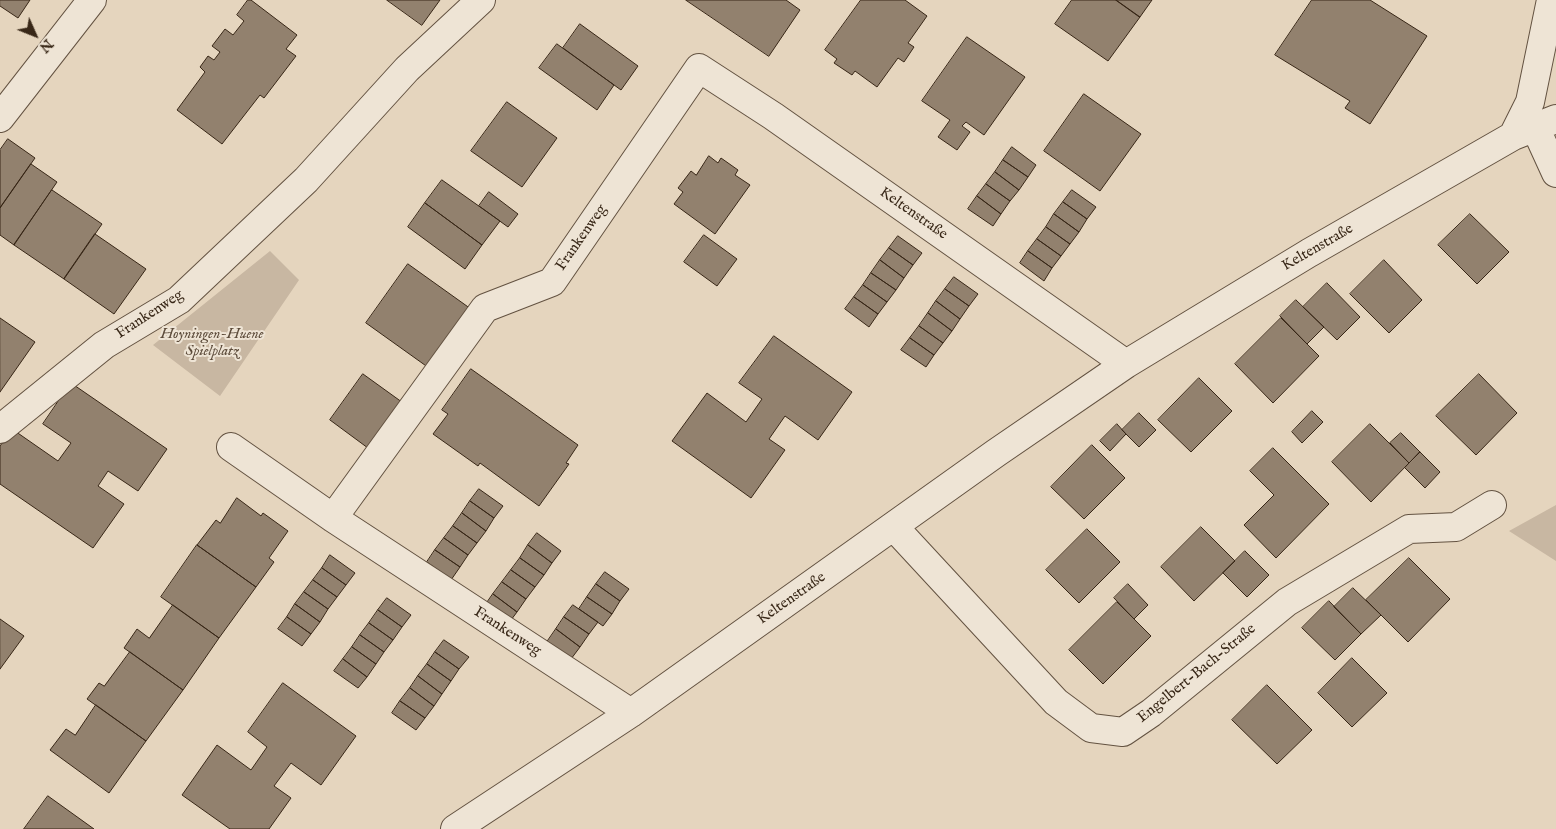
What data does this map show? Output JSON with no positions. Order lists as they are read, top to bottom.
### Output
{
  "streets": {
    "street": ["Keltenstraße", "Frankenweg", "Engelbert-Bach-Straße"]
  },
  "crossings": [
    ["Keltenstraße", "Frankenweg"],
    ["Keltenstraße", "Engelbert-Bach-Straße"]
  ],
  "parks": ["Hoyningen-Huene Spielplatz"],
  "north": "bottom right"
}
